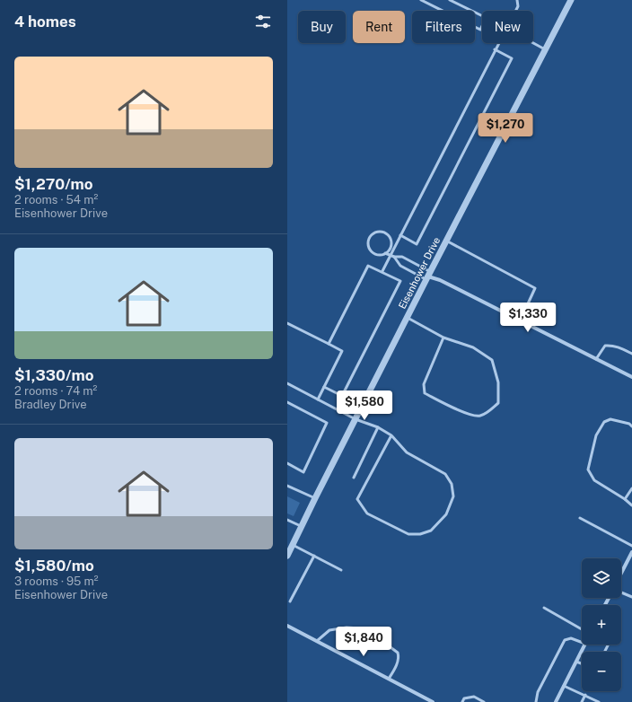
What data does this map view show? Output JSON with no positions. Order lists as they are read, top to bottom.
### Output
{
  "streets": {
    "street": ["Eisenhower Drive"]
  },
  "page": {
    "heading": "4 homes",
    "chip": [
      "Buy",
      "Rent",
      "Filters",
      "New"
    ],
    "list": [
      {
        "name": "$1,270/mo",
        "note": "2 rooms · 54 m² · Eisenhower Drive"
      },
      {
        "name": "$1,330/mo",
        "note": "2 rooms · 74 m² · Bradley Drive"
      },
      {
        "name": "$1,580/mo",
        "note": "3 rooms · 95 m² · Eisenhower Drive"
      }
    ],
    "price": [
      "$1,270",
      "$1,330",
      "$1,580",
      "$1,840"
    ],
    "map_buttons": ["+", "−"]
  }
}
